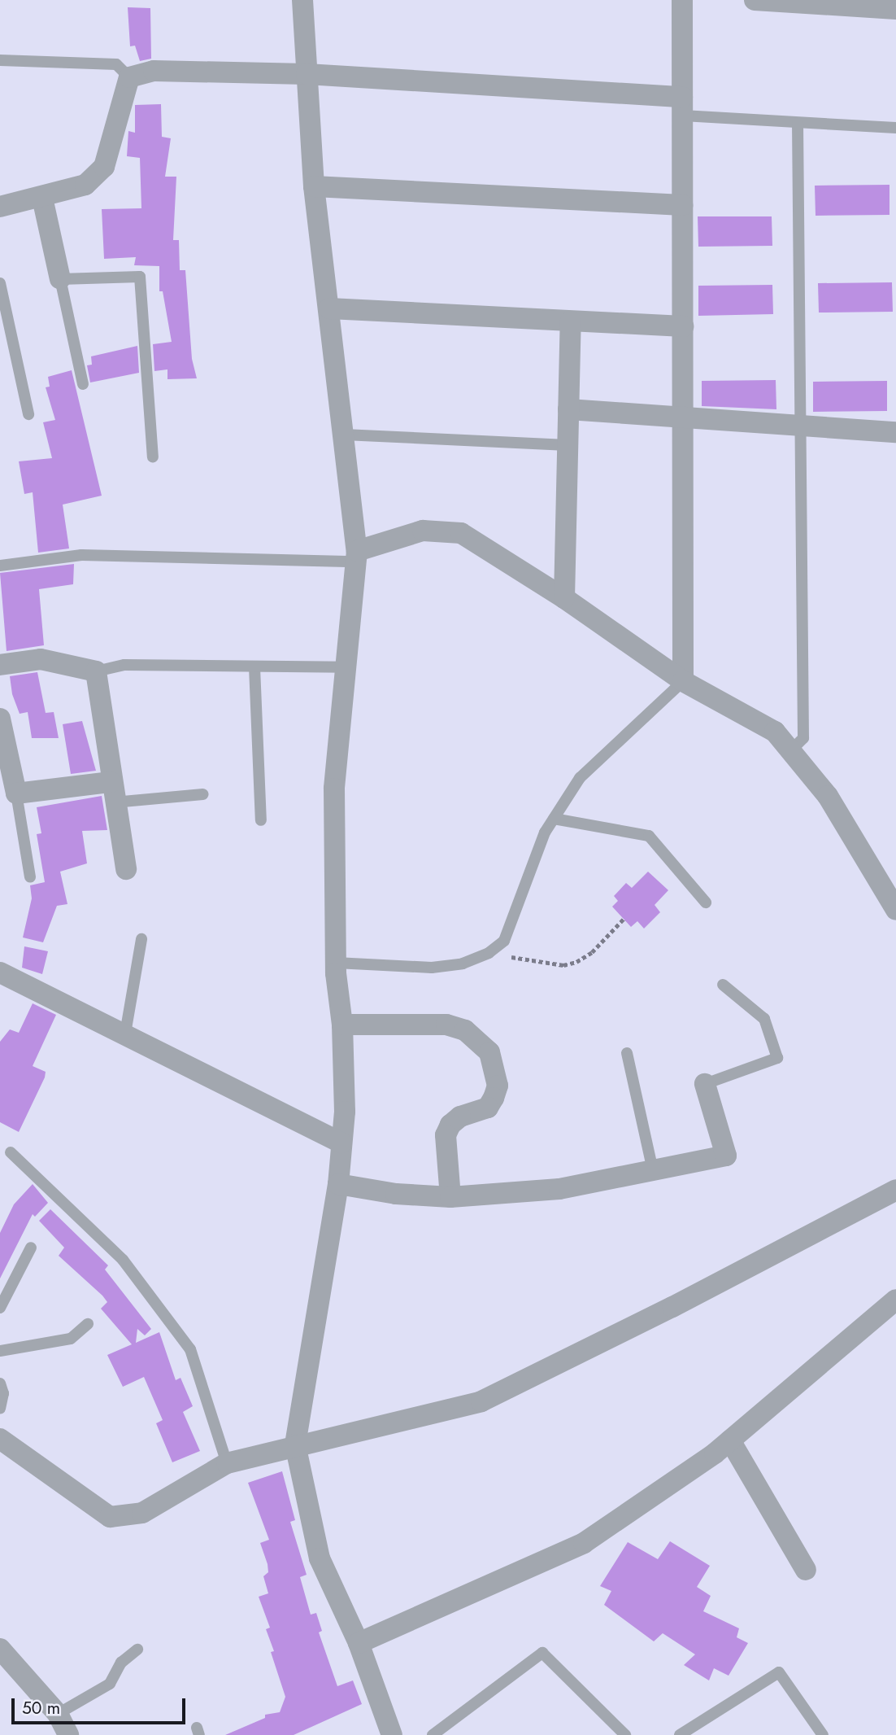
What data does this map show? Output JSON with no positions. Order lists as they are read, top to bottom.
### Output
{
  "scale_bar": "50 m"
}
